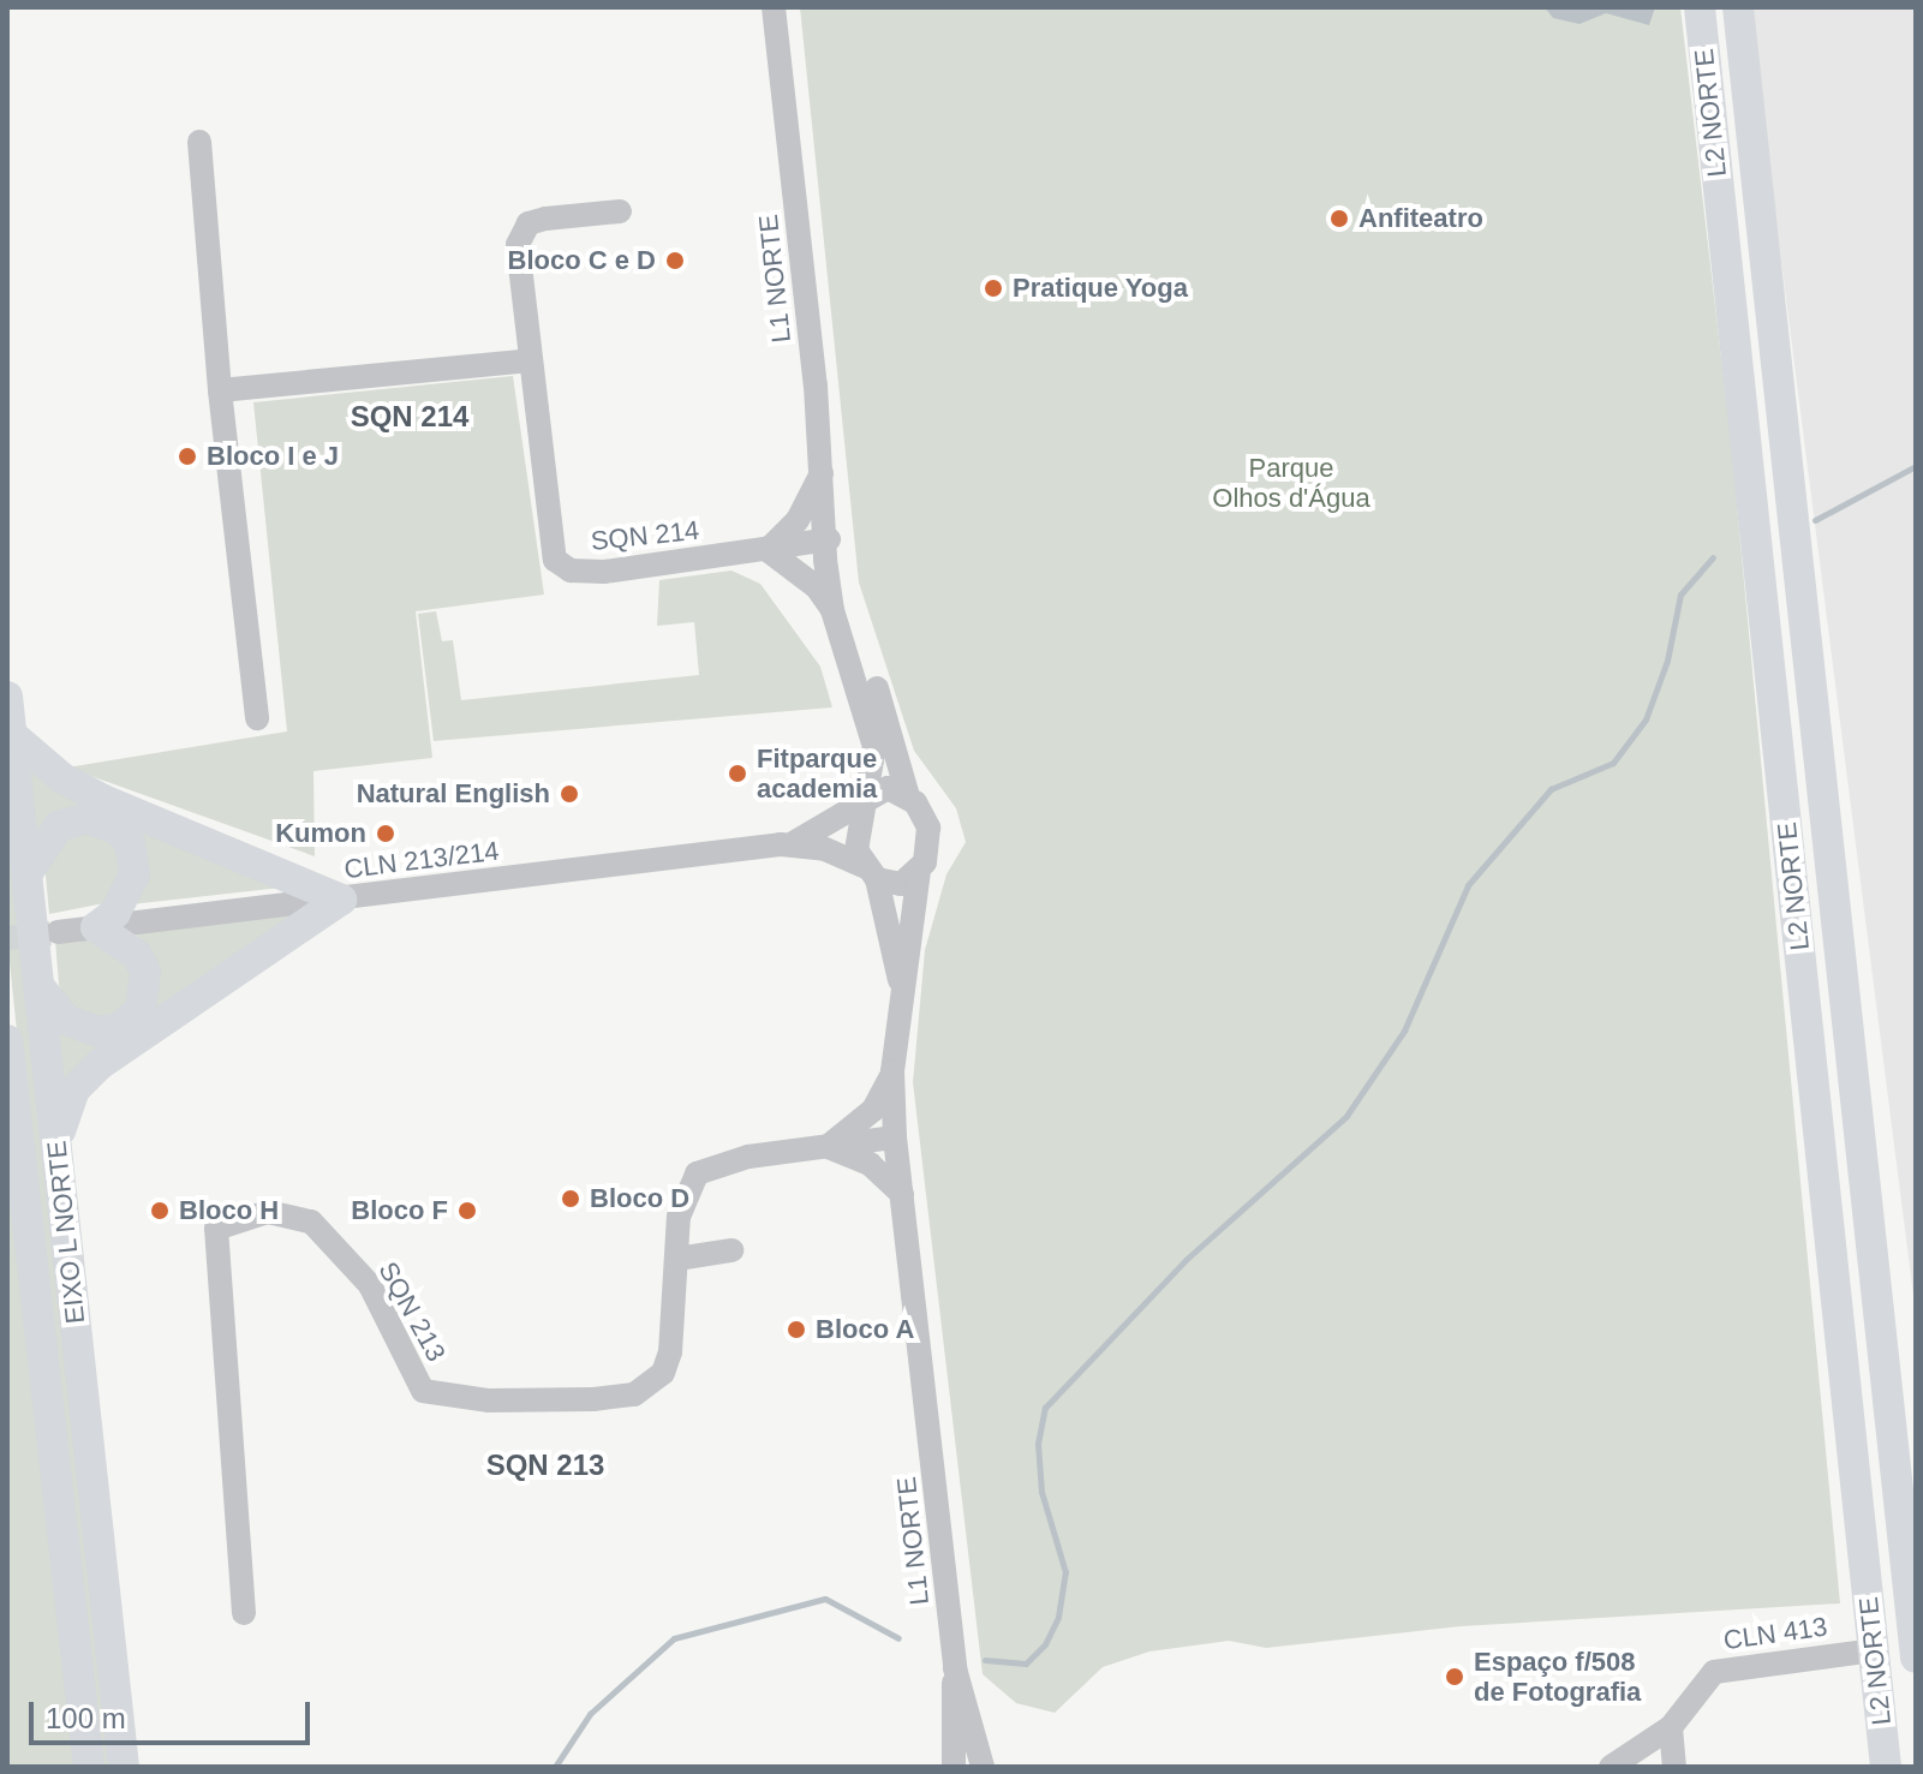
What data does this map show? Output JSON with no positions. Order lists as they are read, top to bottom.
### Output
{
  "streets": {
    "main road": ["L2 NORTE", "EIXO L NORTE"],
    "street": [
      "L1 NORTE",
      "SQN 214",
      "CLN 213/214",
      "SQN 213",
      "CLN 413"
    ]
  },
  "crossings": [
    ["L2 NORTE", "CLN 413"],
    ["L1 NORTE", "SQN 214"],
    ["L1 NORTE", "CLN 213/214"],
    ["L1 NORTE", "SQN 213"]
  ],
  "districts": ["SQN 214", "SQN 213"],
  "parks": ["Parque Olhos d'Água"],
  "places": [
    "Anfiteatro",
    "Bloco C e D",
    "Pratique Yoga",
    "Bloco I e J",
    "Fitparque academia",
    "Natural English",
    "Kumon",
    "Bloco D",
    "Bloco H",
    "Bloco F",
    "Bloco A",
    "Espaço f/508 de Fotografia"
  ],
  "scale_bar": "100 m"
}
